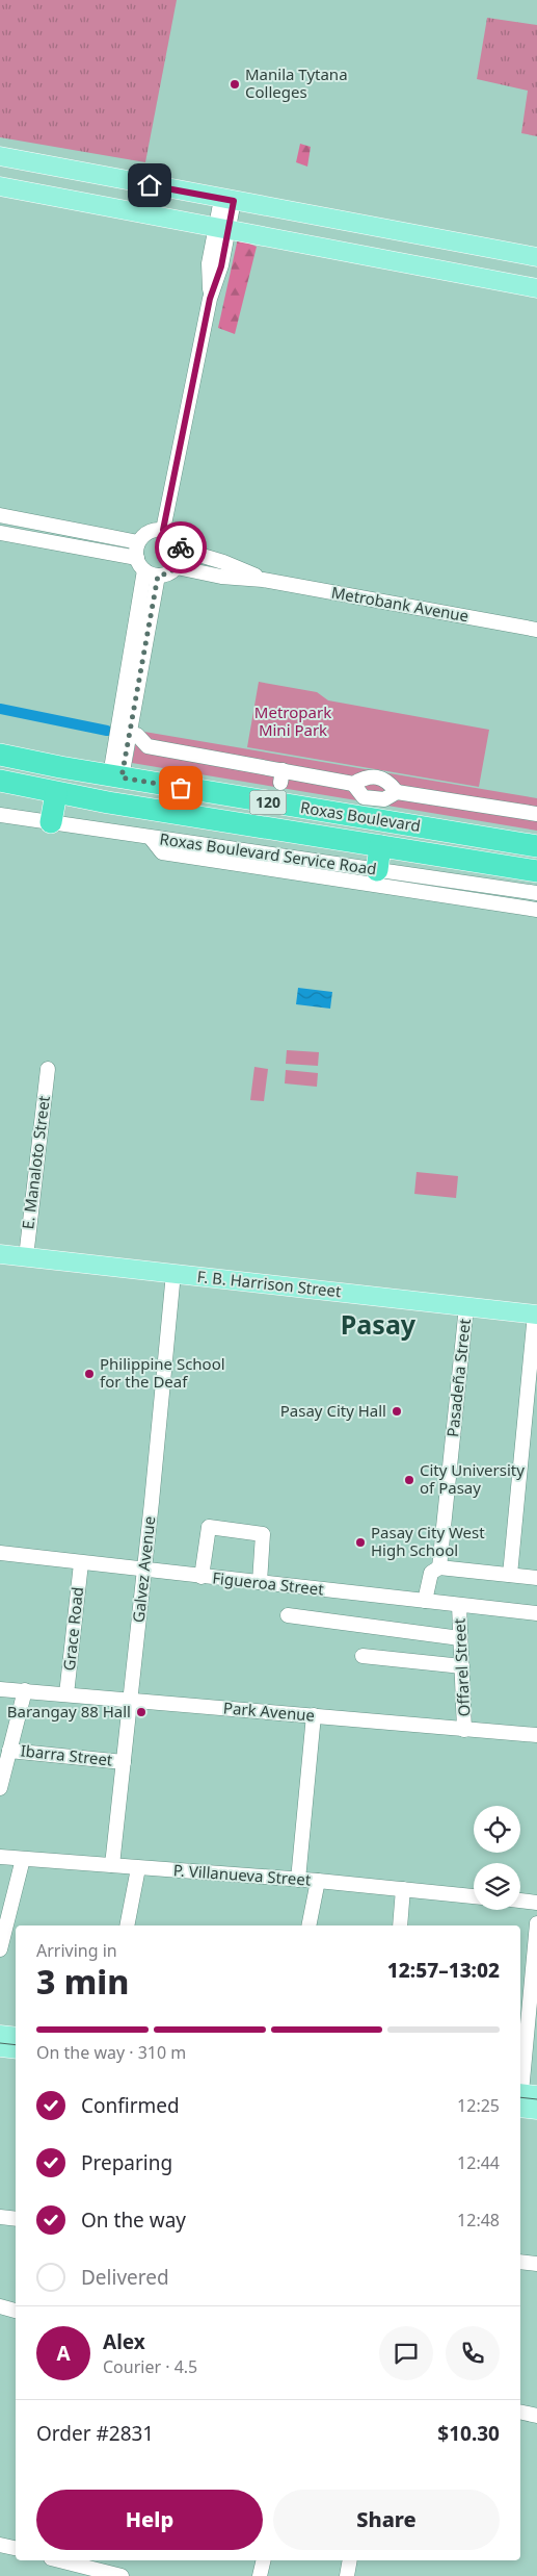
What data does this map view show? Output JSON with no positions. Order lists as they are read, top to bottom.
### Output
{
  "streets": {
    "highway": ["120", "Roxas Boulevard"],
    "main road": ["F. B. Harrison Street"],
    "street": [
      "Metrobank Avenue",
      "Roxas Boulevard Service Road",
      "E. Manaloto Street",
      "Pasadeña Street",
      "Galvez Avenue",
      "Figueroa Street",
      "Grace Road",
      "Offarel Street",
      "Park Avenue",
      "Ibarra Street",
      "P. Villanueva Street"
    ]
  },
  "crossings": [
    ["E. Manaloto Street", "F. B. Harrison Street"],
    ["F. B. Harrison Street", "Pasadeña Street"],
    ["F. B. Harrison Street", "Galvez Avenue"],
    ["Pasadeña Street", "Figueroa Street"],
    ["Galvez Avenue", "Figueroa Street"],
    ["Galvez Avenue", "Park Avenue"],
    ["Galvez Avenue", "Ibarra Street"],
    ["Galvez Avenue", "P. Villanueva Street"],
    ["Figueroa Street", "Grace Road"],
    ["Figueroa Street", "Offarel Street"],
    ["Grace Road", "Park Avenue"],
    ["Offarel Street", "Park Avenue"]
  ],
  "districts": ["Pasay"],
  "parks": ["Metropark Mini Park"],
  "places": [
    "Manila Tytana Colleges",
    "Philippine School for the Deaf",
    "Pasay City Hall",
    "City University of Pasay",
    "Pasay City West High School",
    "Barangay 88 Hall"
  ],
  "page": {
    "heading": ["3 min", "Arriving in", "12:57–13:02"],
    "panel": [
      "Alex",
      "Courier · 4.5",
      "Order #2831",
      "$10.30"
    ],
    "bar": "On the way · 310 m",
    "list": [
      ["Confirmed", "12:25"],
      ["Preparing", "12:44"],
      ["On the way", "12:48"],
      "Delivered"
    ],
    "round": "A",
    "buttons": ["Help", "Share"]
  }
}
